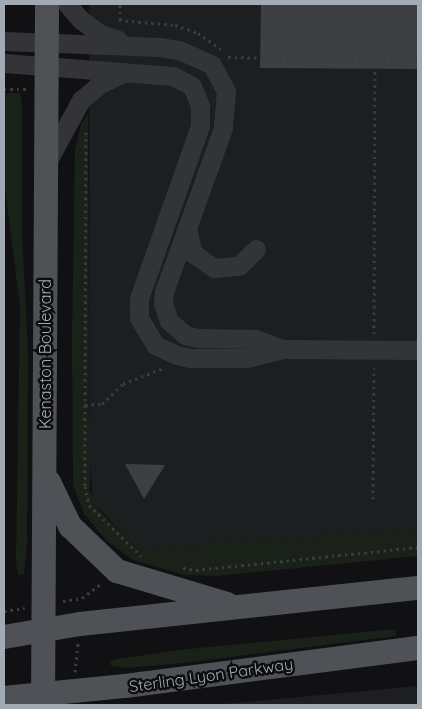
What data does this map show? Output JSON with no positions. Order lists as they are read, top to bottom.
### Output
{
  "streets": {
    "main road": ["Kenaston Boulevard", "Sterling Lyon Parkway"]
  },
  "crossings": [
    ["Kenaston Boulevard", "Sterling Lyon Parkway"]
  ]
}
